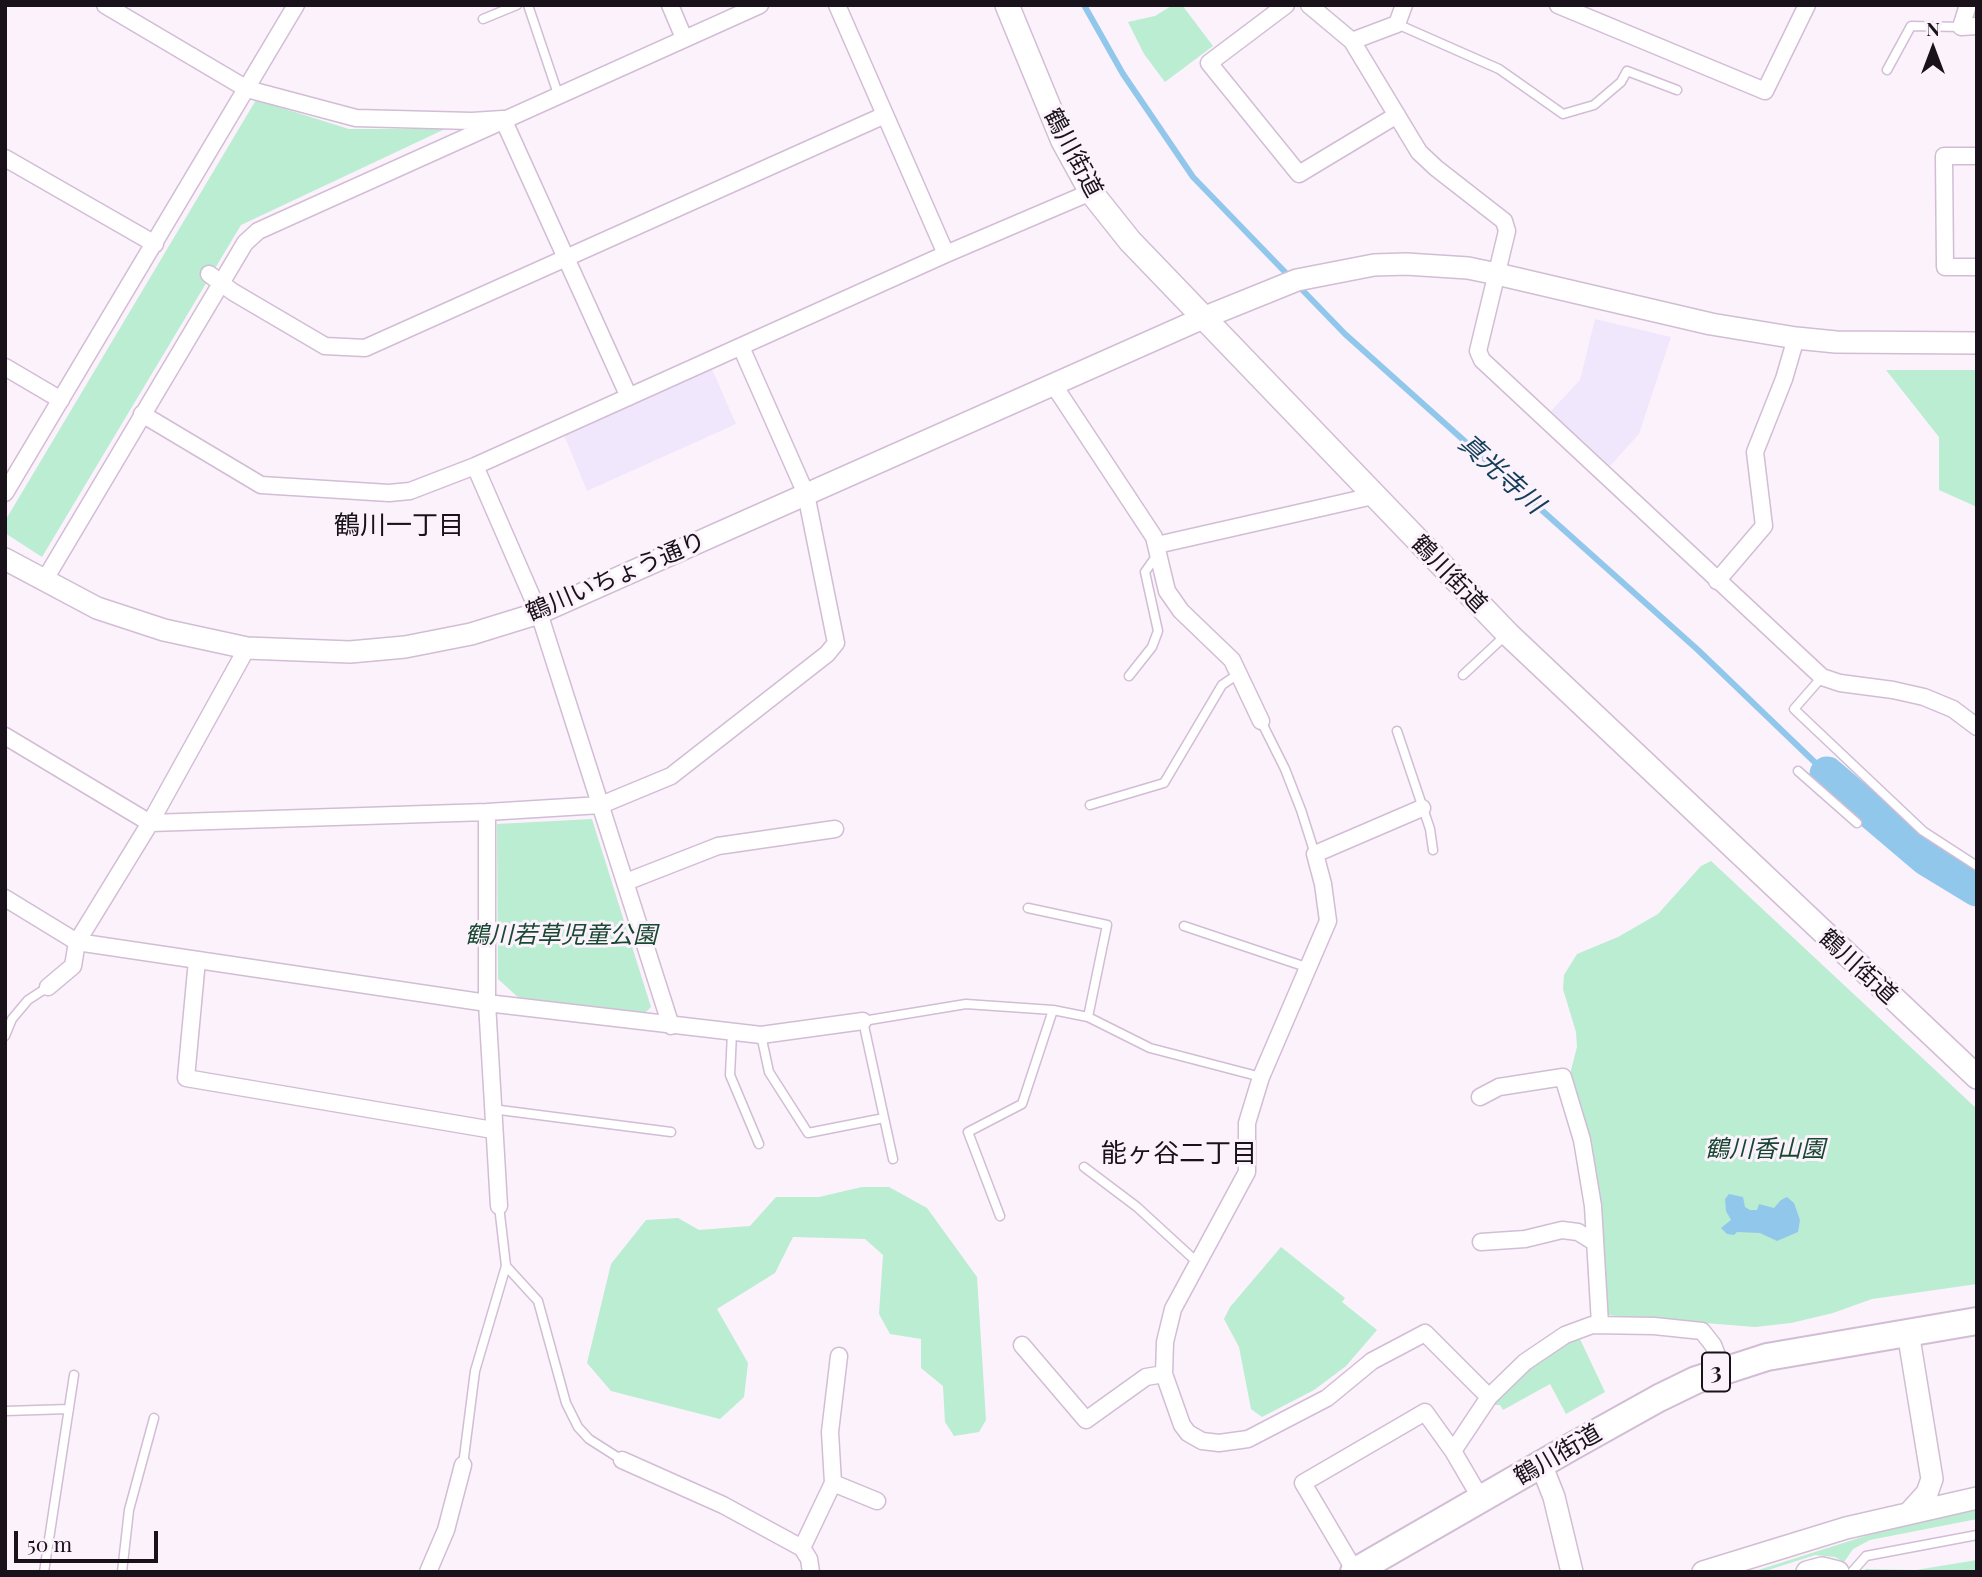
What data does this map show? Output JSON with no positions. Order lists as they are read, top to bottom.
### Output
{
  "streets": {
    "main road": ["鶴川街道", "3"],
    "street": ["鶴川いちょう通り"]
  },
  "crossings": [
    ["鶴川街道", "鶴川いちょう通り"]
  ],
  "districts": ["鶴川一丁目", "能ヶ谷二丁目"],
  "water": ["真光寺川"],
  "parks": ["鶴川若草児童公園", "鶴川香山園"],
  "scale_bar": "50 m",
  "north": "top"
}
